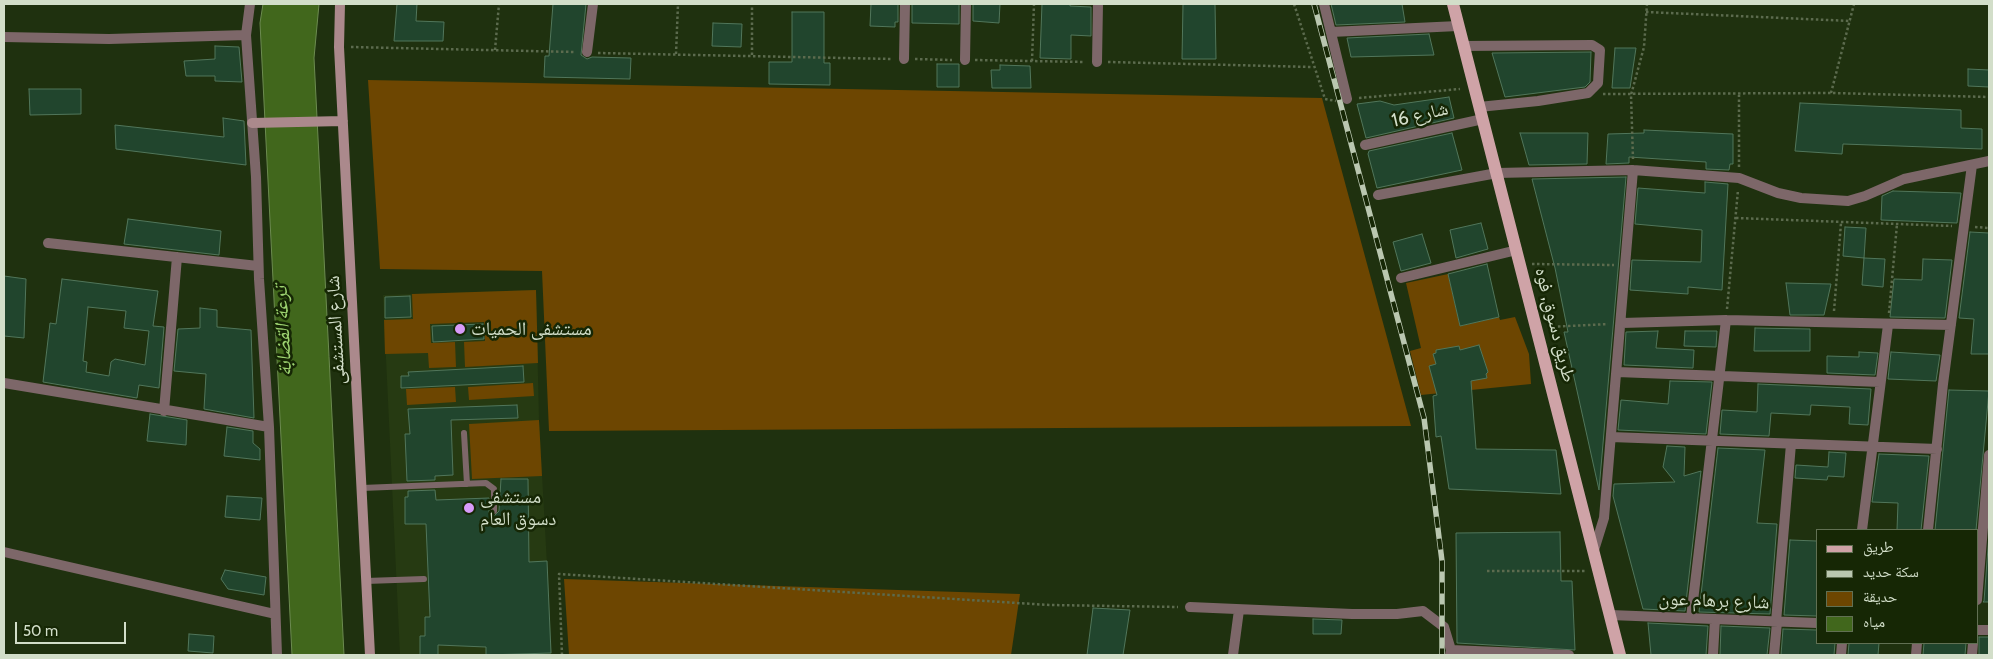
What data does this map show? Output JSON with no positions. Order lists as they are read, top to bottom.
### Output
{
  "streets": {
    "main road": ["طريق دسوق, فوه", "شارع المستشفى"],
    "street": ["شارع 16", "شارع برهام عون"]
  },
  "crossings": [
    ["شارع 16", "طريق دسوق, فوه"],
    ["طريق دسوق, فوه", "شارع برهام عون"]
  ],
  "water": ["ترعة القضابة"],
  "places": ["مستشفى الحميات", "مستشفى دسوق العام"],
  "legend": [
    "طريق",
    "سكة حديد",
    "حديقة",
    "مياه"
  ],
  "scale_bar": "50 m"
}
